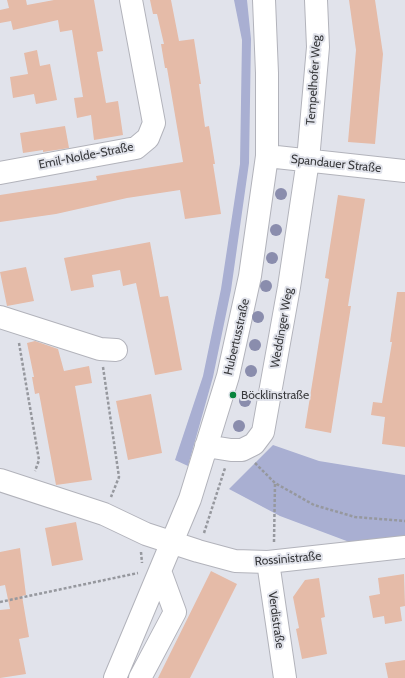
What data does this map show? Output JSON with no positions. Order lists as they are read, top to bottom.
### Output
{
  "streets": {
    "street": [
      "Tempelhofer Weg",
      "Emil-Nolde-Straße",
      "Spandauer Straße",
      "Weddinger Weg",
      "Hubertusstraße",
      "Rossinistraße",
      "Verdistraße"
    ]
  },
  "crossings": [
    ["Tempelhofer Weg", "Spandauer Straße"],
    ["Tempelhofer Weg", "Weddinger Weg"],
    ["Spandauer Straße", "Weddinger Weg"],
    ["Spandauer Straße", "Hubertusstraße"],
    ["Hubertusstraße", "Rossinistraße"],
    ["Rossinistraße", "Verdistraße"]
  ],
  "places": ["Böcklinstraße"]
}
